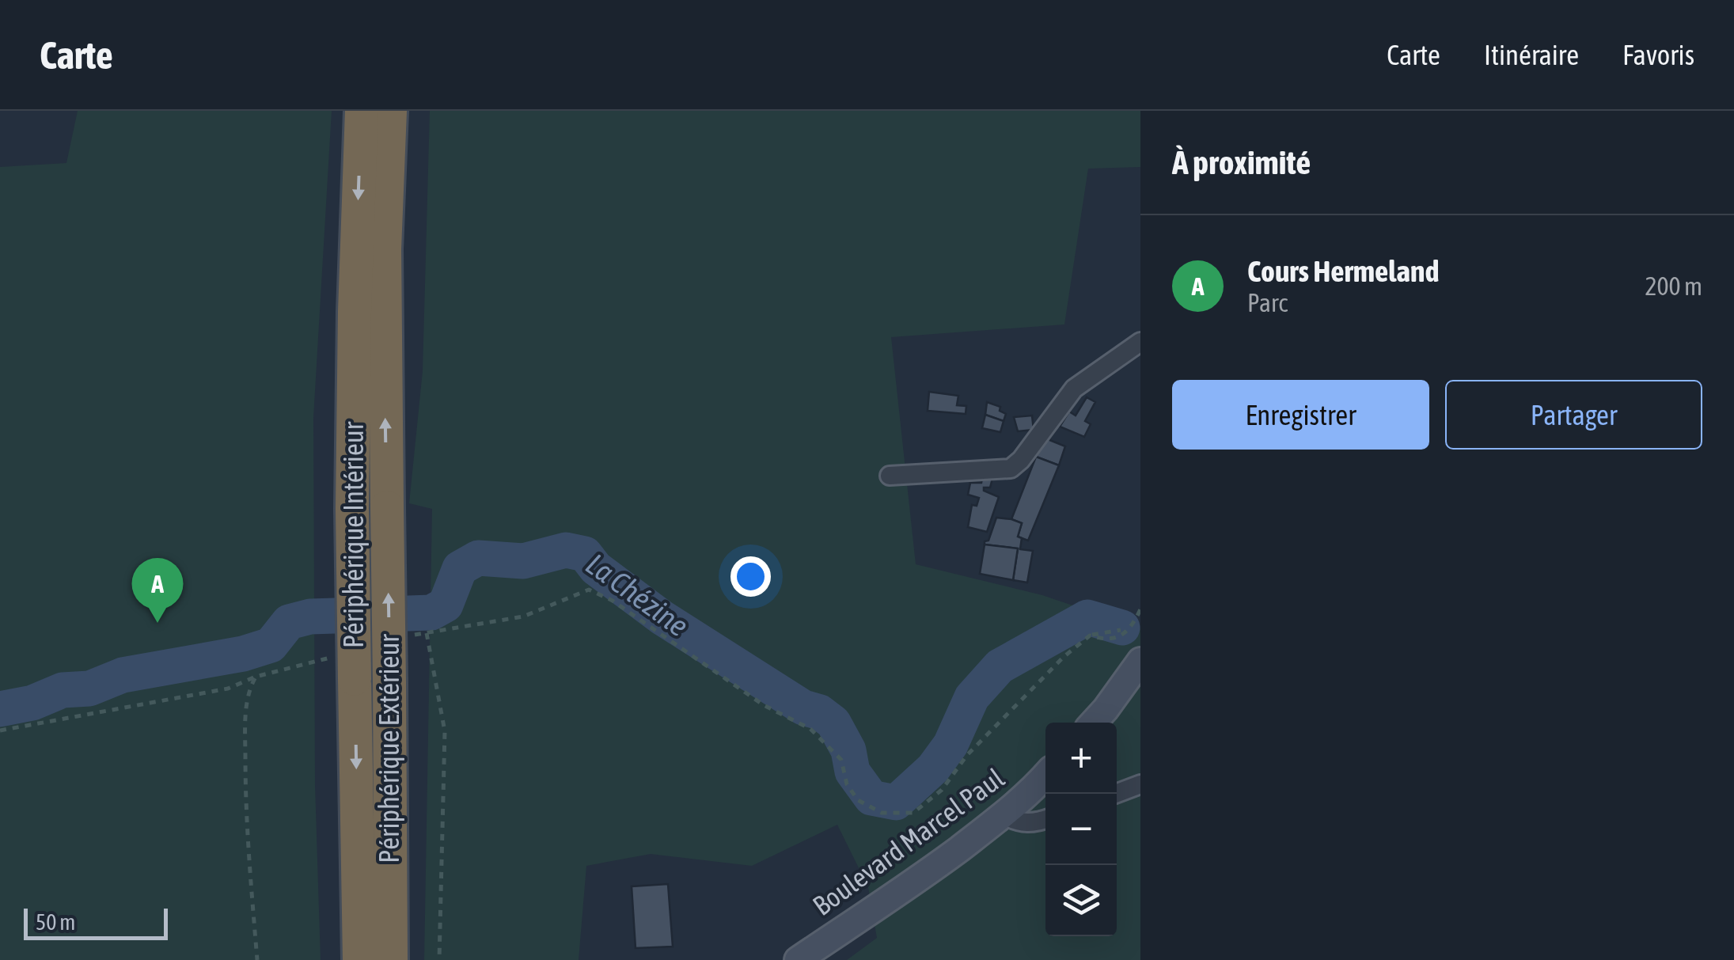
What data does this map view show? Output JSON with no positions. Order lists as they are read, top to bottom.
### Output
{
  "streets": {
    "highway": ["Périphérique Intérieur", "Périphérique Extérieur"],
    "street": ["Boulevard Marcel Paul"]
  },
  "one_way": ["Périphérique Intérieur", "Périphérique Extérieur"],
  "water": ["La Chézine"],
  "scale_bar": "50 m",
  "page": {
    "header": "Carte",
    "nav": ["Carte", "Itinéraire", "Favoris"],
    "heading": "À proximité",
    "list": [
      {
        "mark": "A",
        "name": "Cours Hermeland",
        "note": "Parc",
        "value": "200 m"
      }
    ],
    "buttons": ["Enregistrer", "Partager"],
    "pins": "A",
    "map_buttons": ["+", "−"],
    "scale": "50 m"
  }
}
